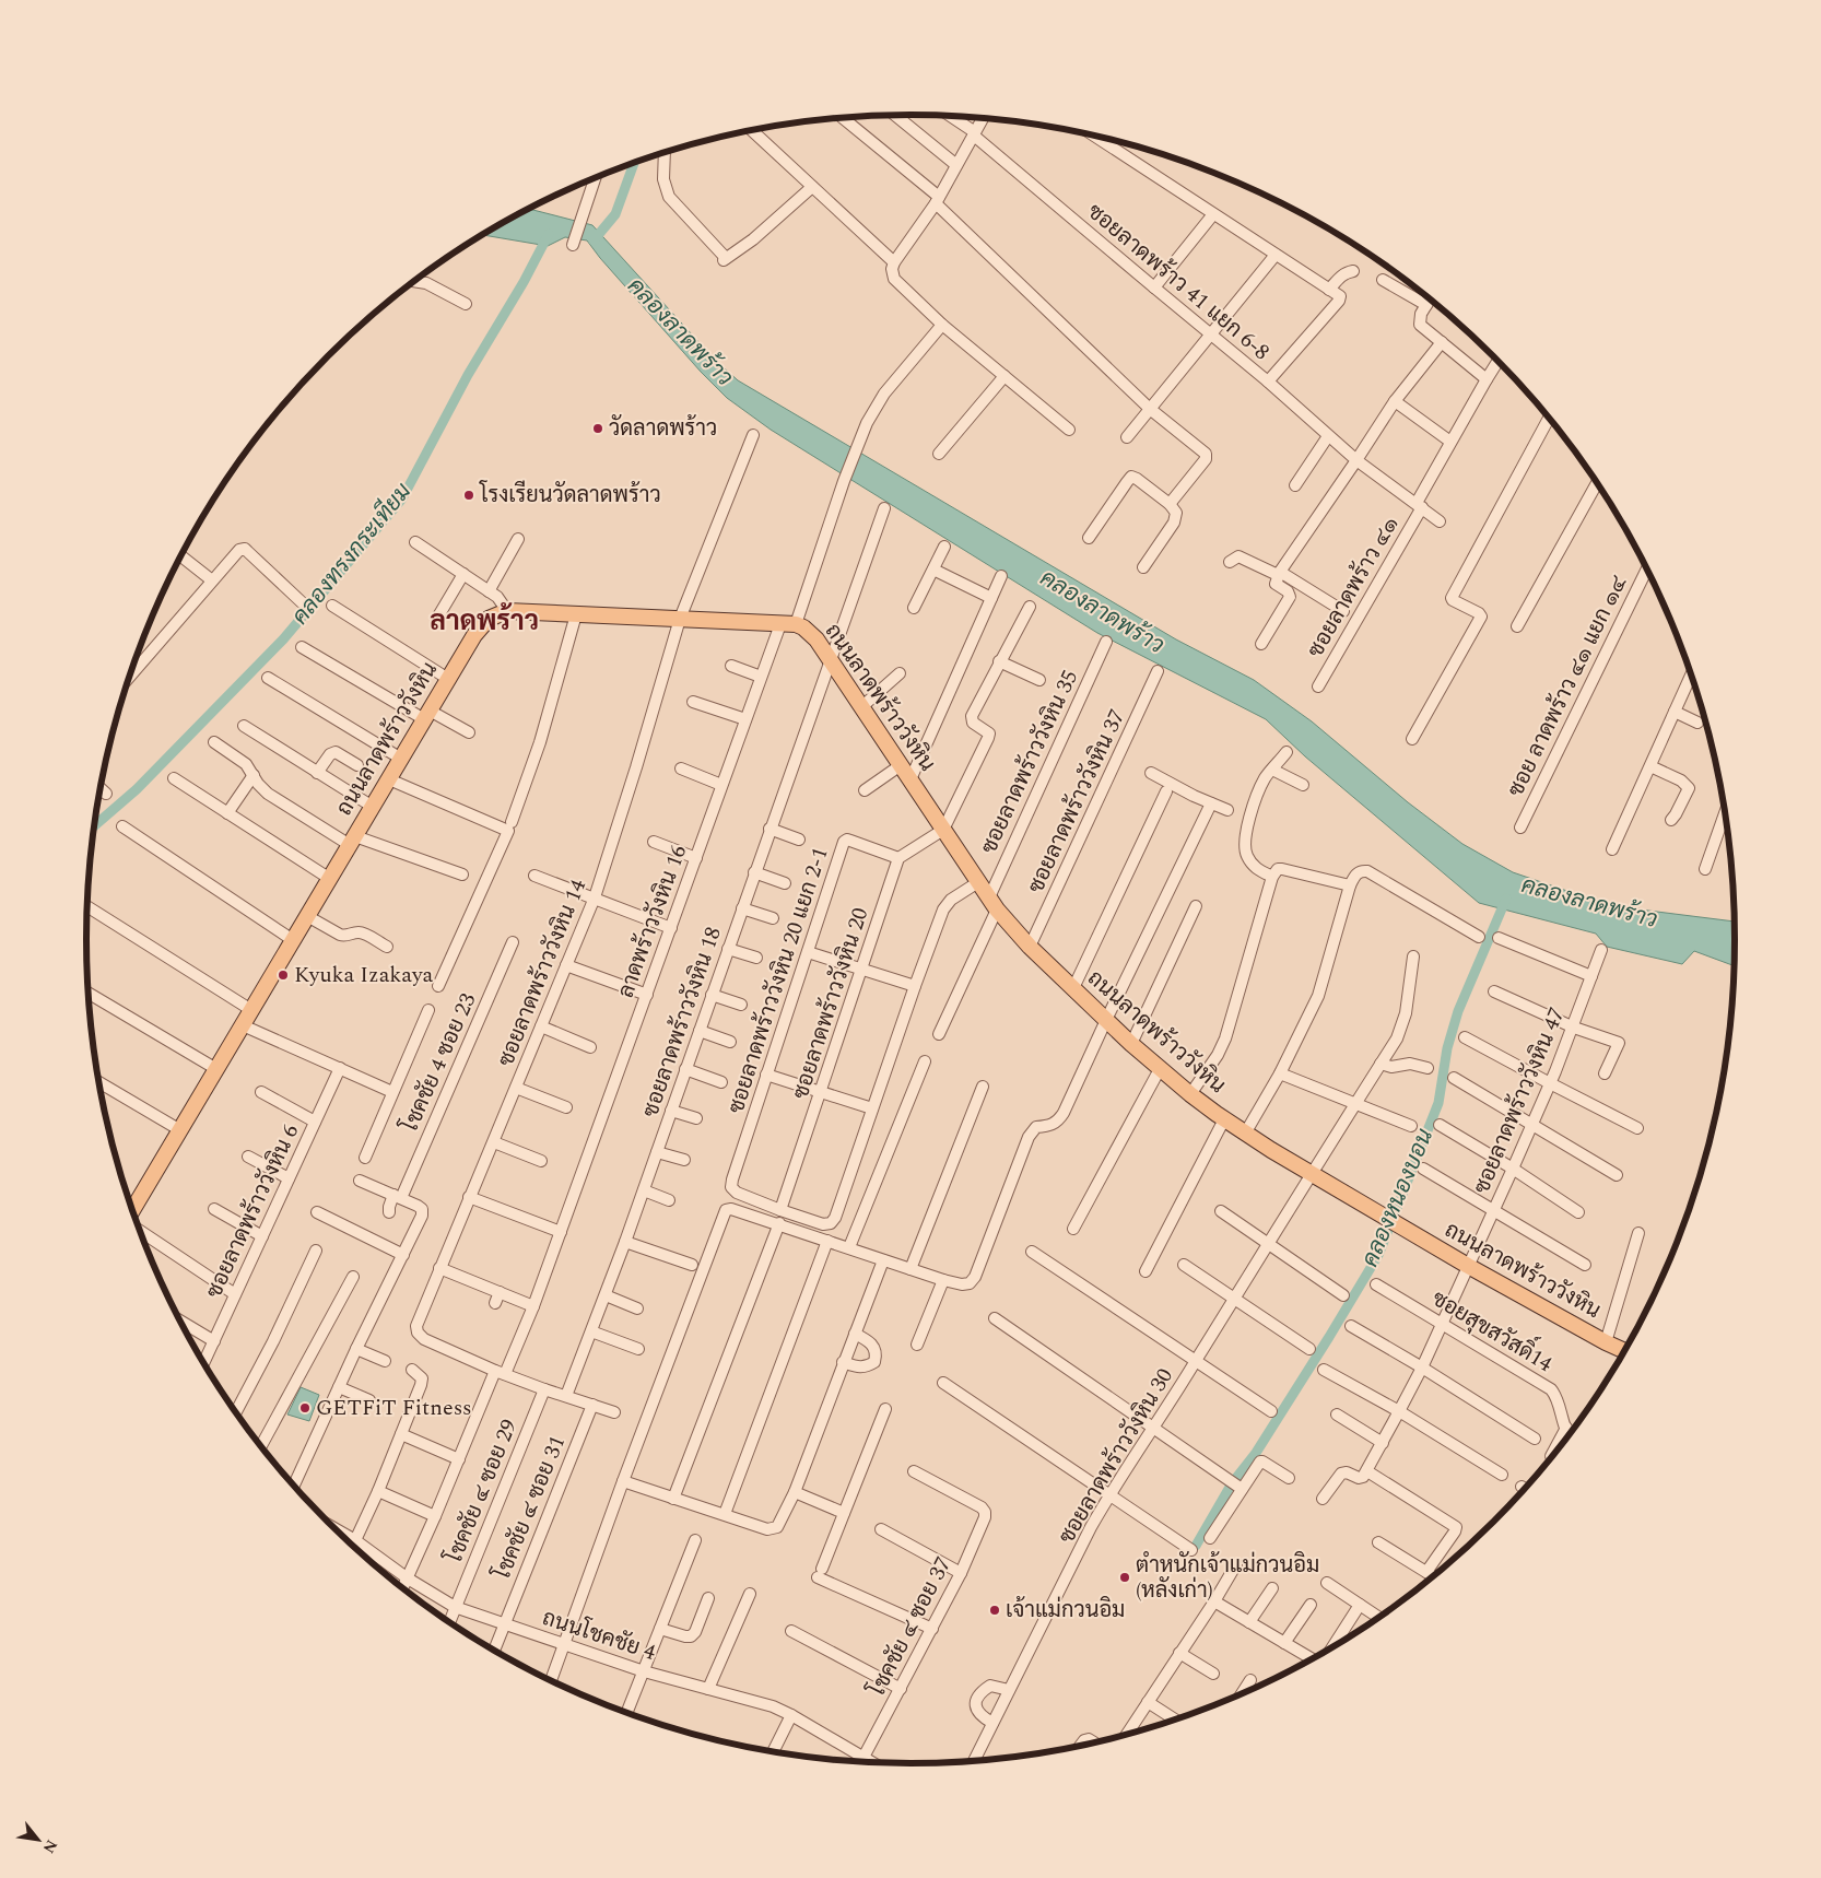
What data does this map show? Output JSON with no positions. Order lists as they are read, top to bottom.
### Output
{
  "streets": {
    "main road": ["ถนนลาดพร้าววังหิน"],
    "street": [
      "ซอยลาดพร้าว 41 แยก 6-8",
      "ซอยลาดพร้าว ๔๑",
      "ซอย ลาดพร้าว ๔๑ แยก ๑๔",
      "ซอยลาดพร้าววังหิน 35",
      "ซอยลาดพร้าววังหิน 37",
      "ลาดพร้าววังหิน 16",
      "ซอยลาดพร้าววังหิน 14",
      "ซอยลาดพร้าววังหิน 20 แยก 2-1",
      "ซอยลาดพร้าววังหิน 20",
      "ซอยลาดพร้าววังหิน 18",
      "โชคชัย 4 ซอย 23",
      "ซอยลาดพร้าววังหิน 47",
      "ซอยลาดพร้าววังหิน 6",
      "ซอยสุขสวัสดิ์14",
      "ซอยลาดพร้าววังหิน 30",
      "โชคชัย ๔ ซอย 29",
      "โชคชัย ๔ ซอย 31",
      "โชคชัย ๔ ซอย 37",
      "ถนนโชคชัย 4"
    ]
  },
  "crossings": [
    ["ซอยลาดพร้าว 41 แยก 6-8", "ซอยลาดพร้าว ๔๑"],
    ["ถนนลาดพร้าววังหิน", "ซอยลาดพร้าววังหิน 35"],
    ["ถนนลาดพร้าววังหิน", "ซอยลาดพร้าววังหิน 37"],
    ["ถนนลาดพร้าววังหิน", "ลาดพร้าววังหิน 16"],
    ["ถนนลาดพร้าววังหิน", "ซอยลาดพร้าววังหิน 14"],
    ["ถนนลาดพร้าววังหิน", "ซอยลาดพร้าววังหิน 18"],
    ["ถนนลาดพร้าววังหิน", "ซอยลาดพร้าววังหิน 47"],
    ["ถนนลาดพร้าววังหิน", "ซอยลาดพร้าววังหิน 30"],
    ["ลาดพร้าววังหิน 16", "ซอยลาดพร้าววังหิน 14"],
    ["ลาดพร้าววังหิน 16", "ถนนโชคชัย 4"],
    ["ซอยลาดพร้าววังหิน 20 แยก 2-1", "ซอยลาดพร้าววังหิน 20"],
    ["ซอยลาดพร้าววังหิน 47", "ซอยสุขสวัสดิ์14"],
    ["โชคชัย ๔ ซอย 29", "ถนนโชคชัย 4"],
    ["โชคชัย ๔ ซอย 31", "ถนนโชคชัย 4"]
  ],
  "districts": ["ลาดพร้าว"],
  "water": ["คลองลาดพร้าว", "คลองทรงกระเทียม", "คลองหนองบอน"],
  "places": [
    "วัดลาดพร้าว",
    "โรงเรียนวัดลาดพร้าว",
    "Kyuka Izakaya",
    "GETFiT Fitness",
    "ตำหนักเจ้าแม่กวนอิม (หลังเก่า)",
    "เจ้าแม่กวนอิม"
  ],
  "north": "bottom right"
}
